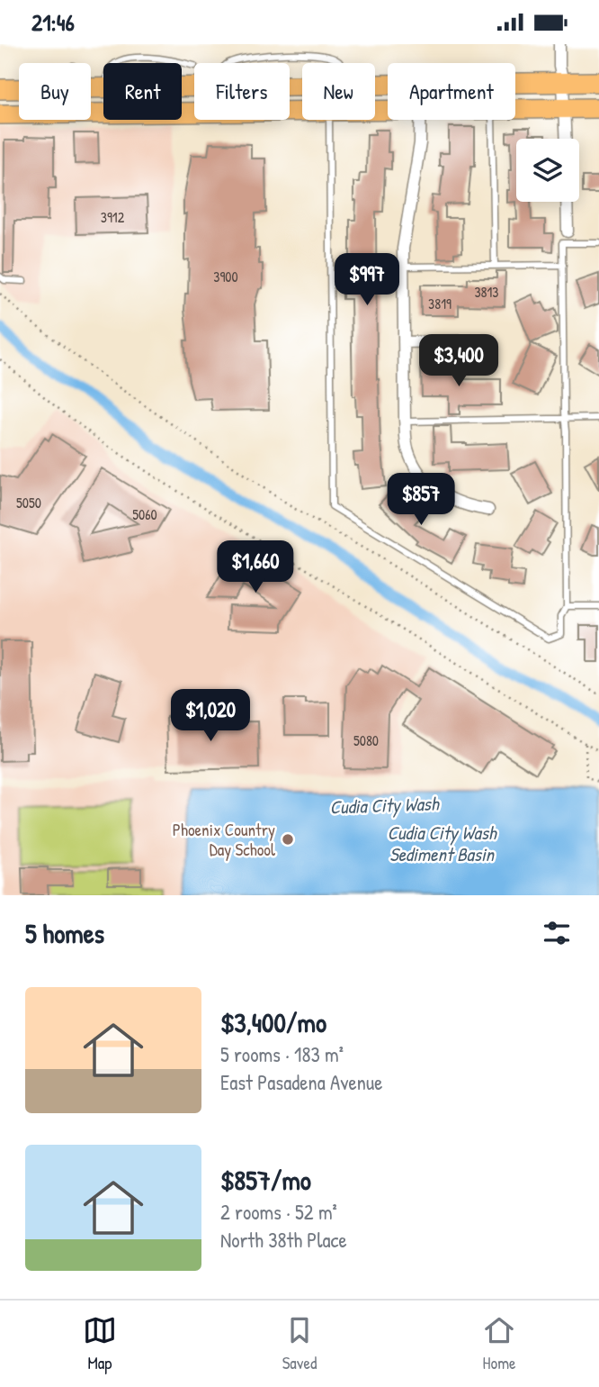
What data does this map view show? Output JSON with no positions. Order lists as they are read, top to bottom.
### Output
{
  "water": ["Cudia City Wash", "Cudia City Wash Sediment Basin"],
  "places": ["Phoenix Country Day School"],
  "house_numbers": [
    "3912",
    "3900",
    "3813",
    "3819",
    "5050",
    "5060",
    "5080"
  ],
  "page": {
    "status": "21:46",
    "chip": [
      "Buy",
      "Rent",
      "Filters",
      "New",
      "Apartment"
    ],
    "price": [
      "$997",
      "$3,400",
      "$857",
      "$1,660",
      "$1,020"
    ],
    "heading": "5 homes",
    "list": [
      {
        "name": "$3,400/mo",
        "note": "5 rooms · 183 m² · East Pasadena Avenue"
      },
      {
        "name": "$857/mo",
        "note": "2 rooms · 52 m² · North 38th Place"
      }
    ],
    "tabs": ["Map", "Saved", "Home"]
  }
}
